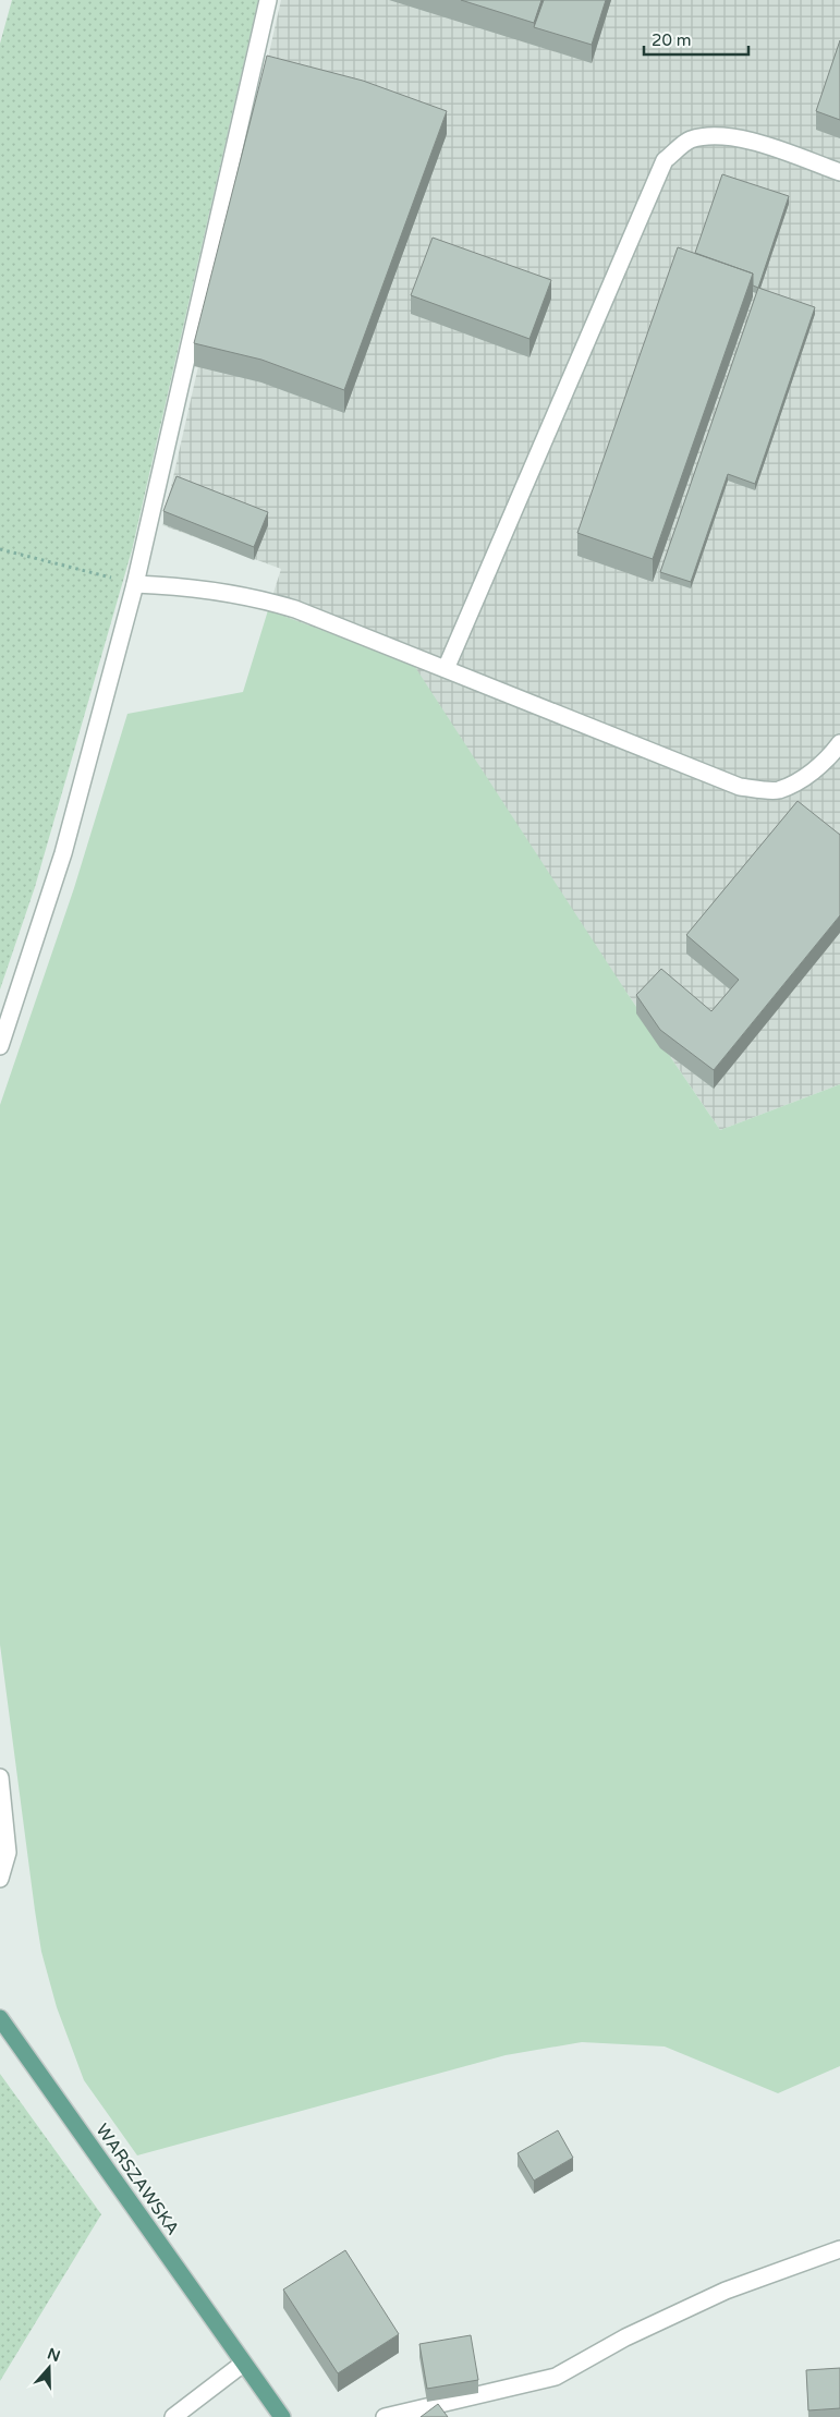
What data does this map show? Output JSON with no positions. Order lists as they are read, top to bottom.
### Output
{
  "streets": {
    "main road": ["WARSZAWSKA"]
  },
  "scale_bar": "20 m",
  "north": "top"
}
